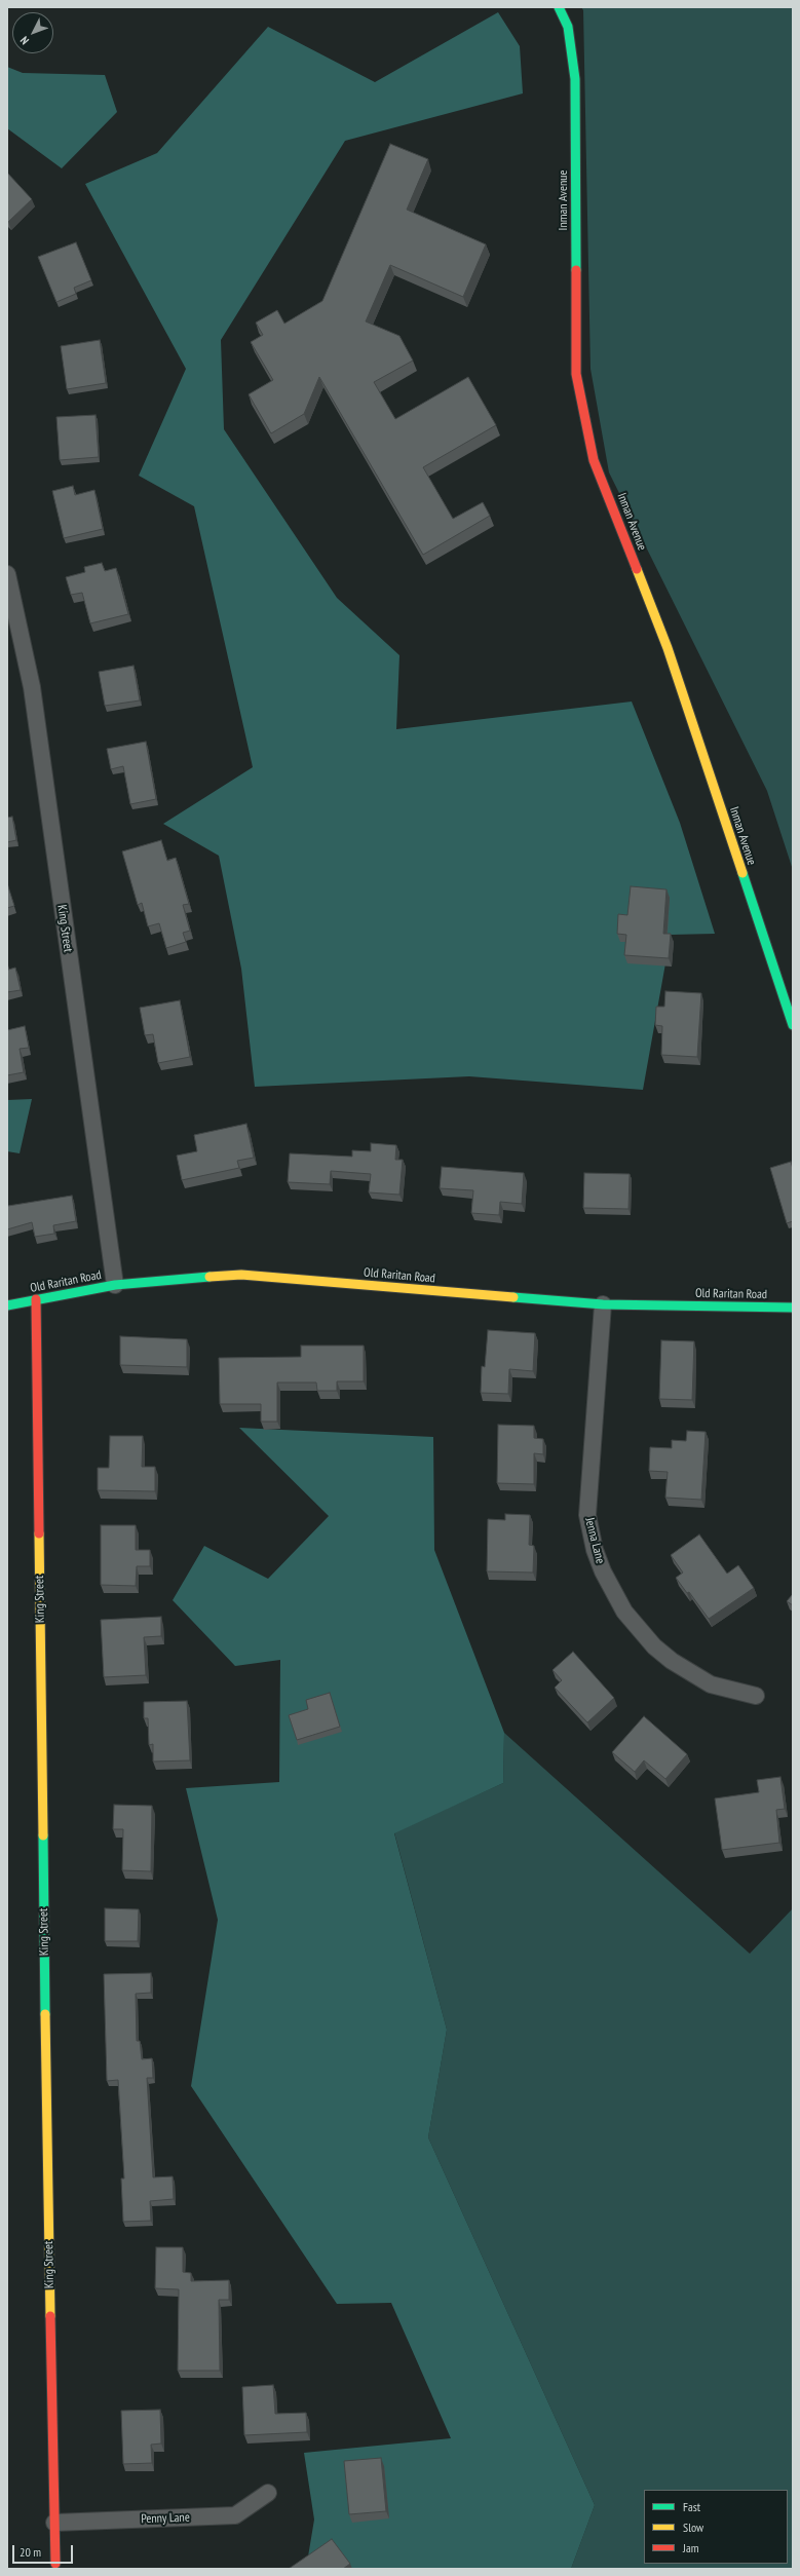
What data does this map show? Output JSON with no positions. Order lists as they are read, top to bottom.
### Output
{
  "streets": {
    "street": [
      "Inman Avenue",
      "King Street",
      "Old Raritan Road",
      "Jenna Lane",
      "Penny Lane"
    ]
  },
  "crossings": [
    ["King Street", "Old Raritan Road"],
    ["King Street", "Penny Lane"],
    ["Old Raritan Road", "Jenna Lane"]
  ],
  "legend": ["Fast", "Slow", "Jam"],
  "scale_bar": "20 m",
  "north": "bottom left"
}
